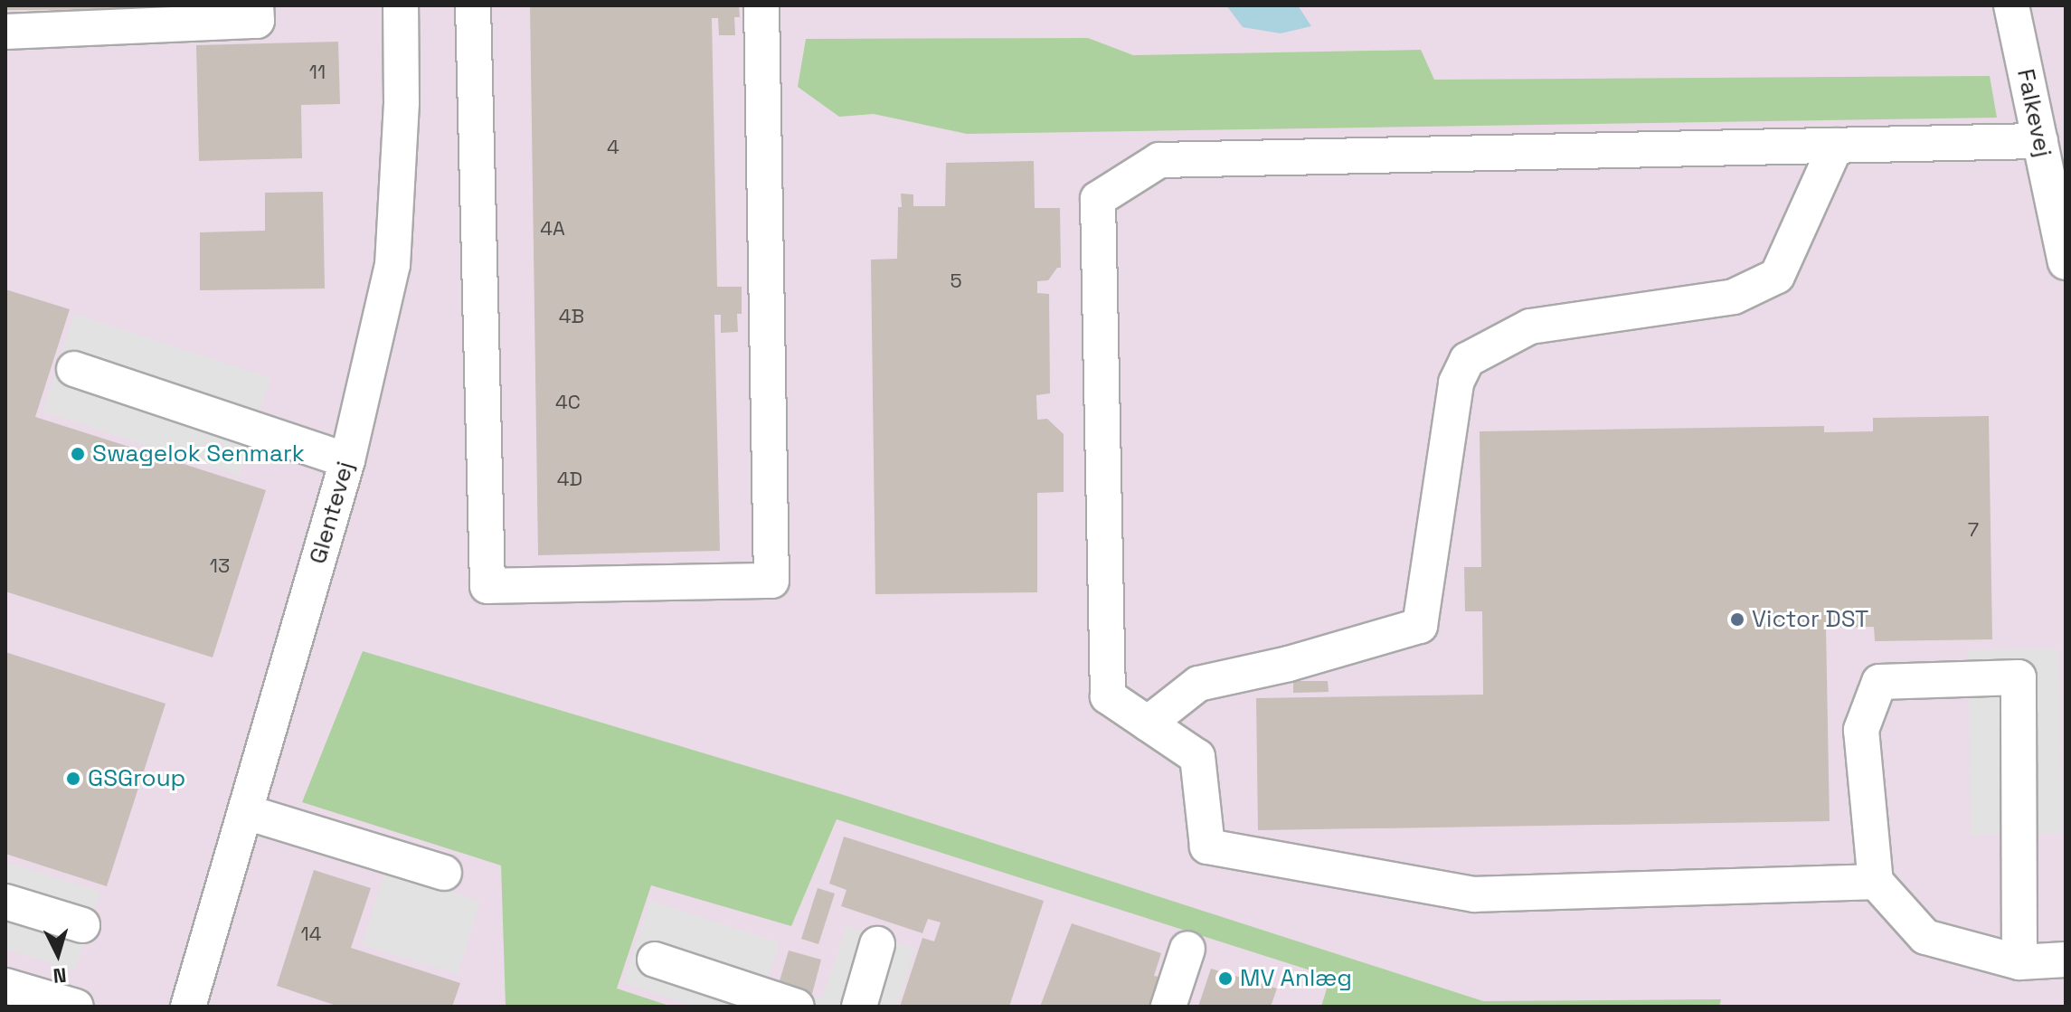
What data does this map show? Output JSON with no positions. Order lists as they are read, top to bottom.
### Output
{
  "streets": {
    "street": ["Falkevej", "Glentevej"]
  },
  "places": [
    "Swagelok Senmark",
    "Victor DST",
    "GSGroup",
    "MV Anlæg"
  ],
  "house_numbers": [
    "11",
    "4",
    "4A",
    "5",
    "4B",
    "4C",
    "4D",
    "7",
    "13",
    "14"
  ],
  "north": "bottom"
}
